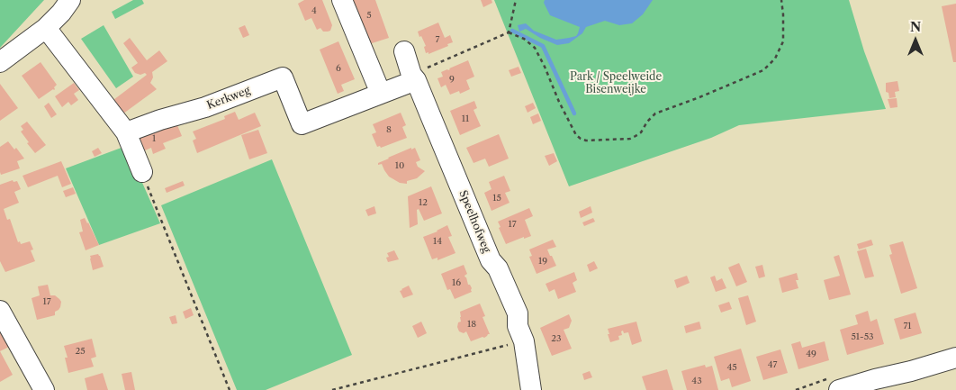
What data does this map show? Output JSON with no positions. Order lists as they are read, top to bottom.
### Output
{
  "streets": {
    "street": ["Kerkweg", "Speelhofweg"]
  },
  "parks": ["Park / Speelweide Bisenweijke"],
  "house_numbers": [
    "4",
    "5",
    "7",
    "6",
    "9",
    "11",
    "8",
    "1",
    "10",
    "15",
    "12",
    "17",
    "14",
    "19",
    "16",
    "17",
    "18",
    "71",
    "51-53",
    "23",
    "25",
    "49",
    "47",
    "45",
    "43"
  ],
  "north": "top"
}
